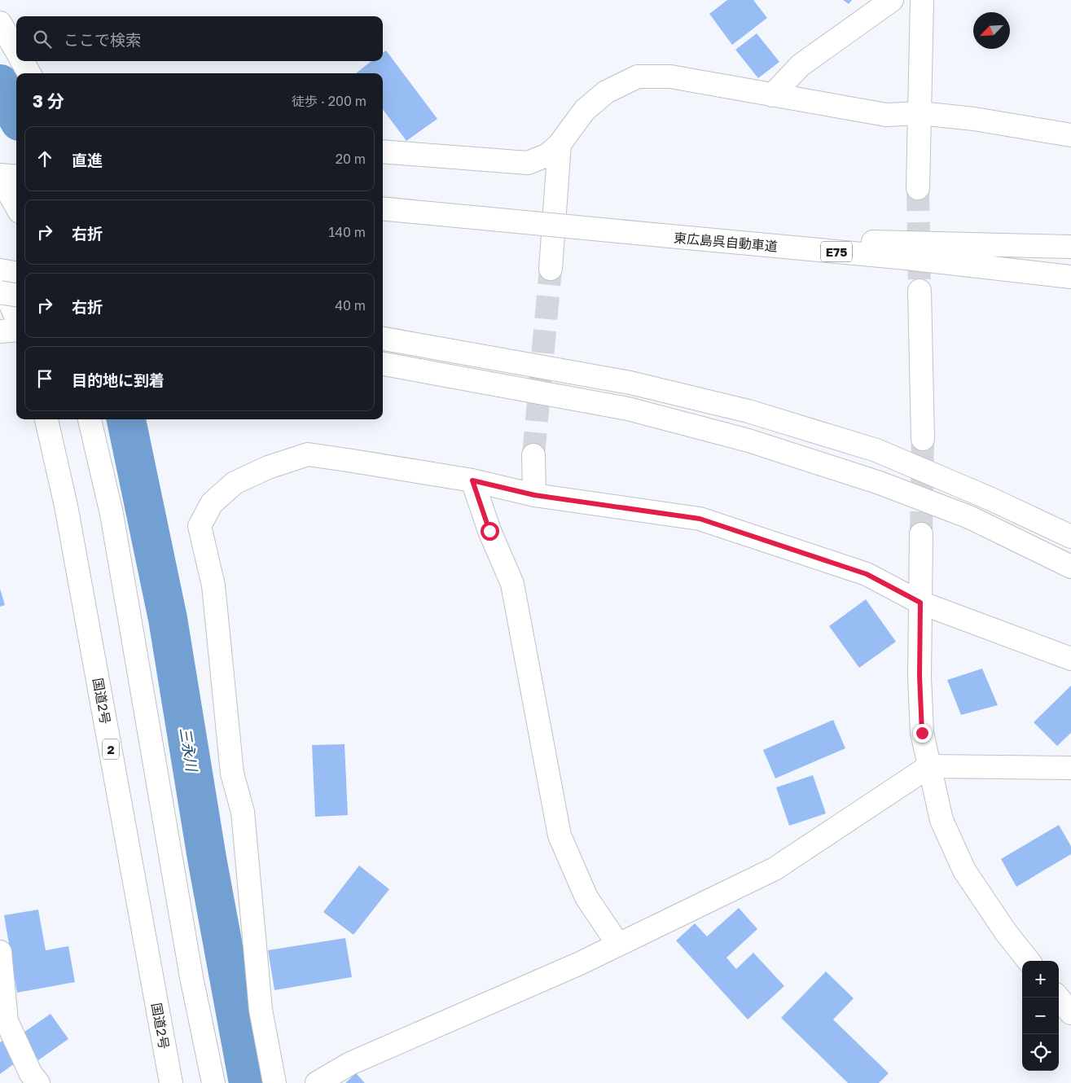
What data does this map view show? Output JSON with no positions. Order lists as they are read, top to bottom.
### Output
{
  "streets": {
    "main road": [
      "東広島呉自動車道",
      "E75",
      "国道2号",
      "2"
    ]
  },
  "water": ["三永川"],
  "north": "bottom left",
  "page": {
    "search": "ここで検索",
    "heading": ["3 分", "徒歩 · 200 m"],
    "list": [
      ["直進", "20 m"],
      ["右折", "140 m"],
      ["右折", "40 m"],
      "目的地に到着"
    ],
    "map_buttons": ["+", "−"]
  }
}
